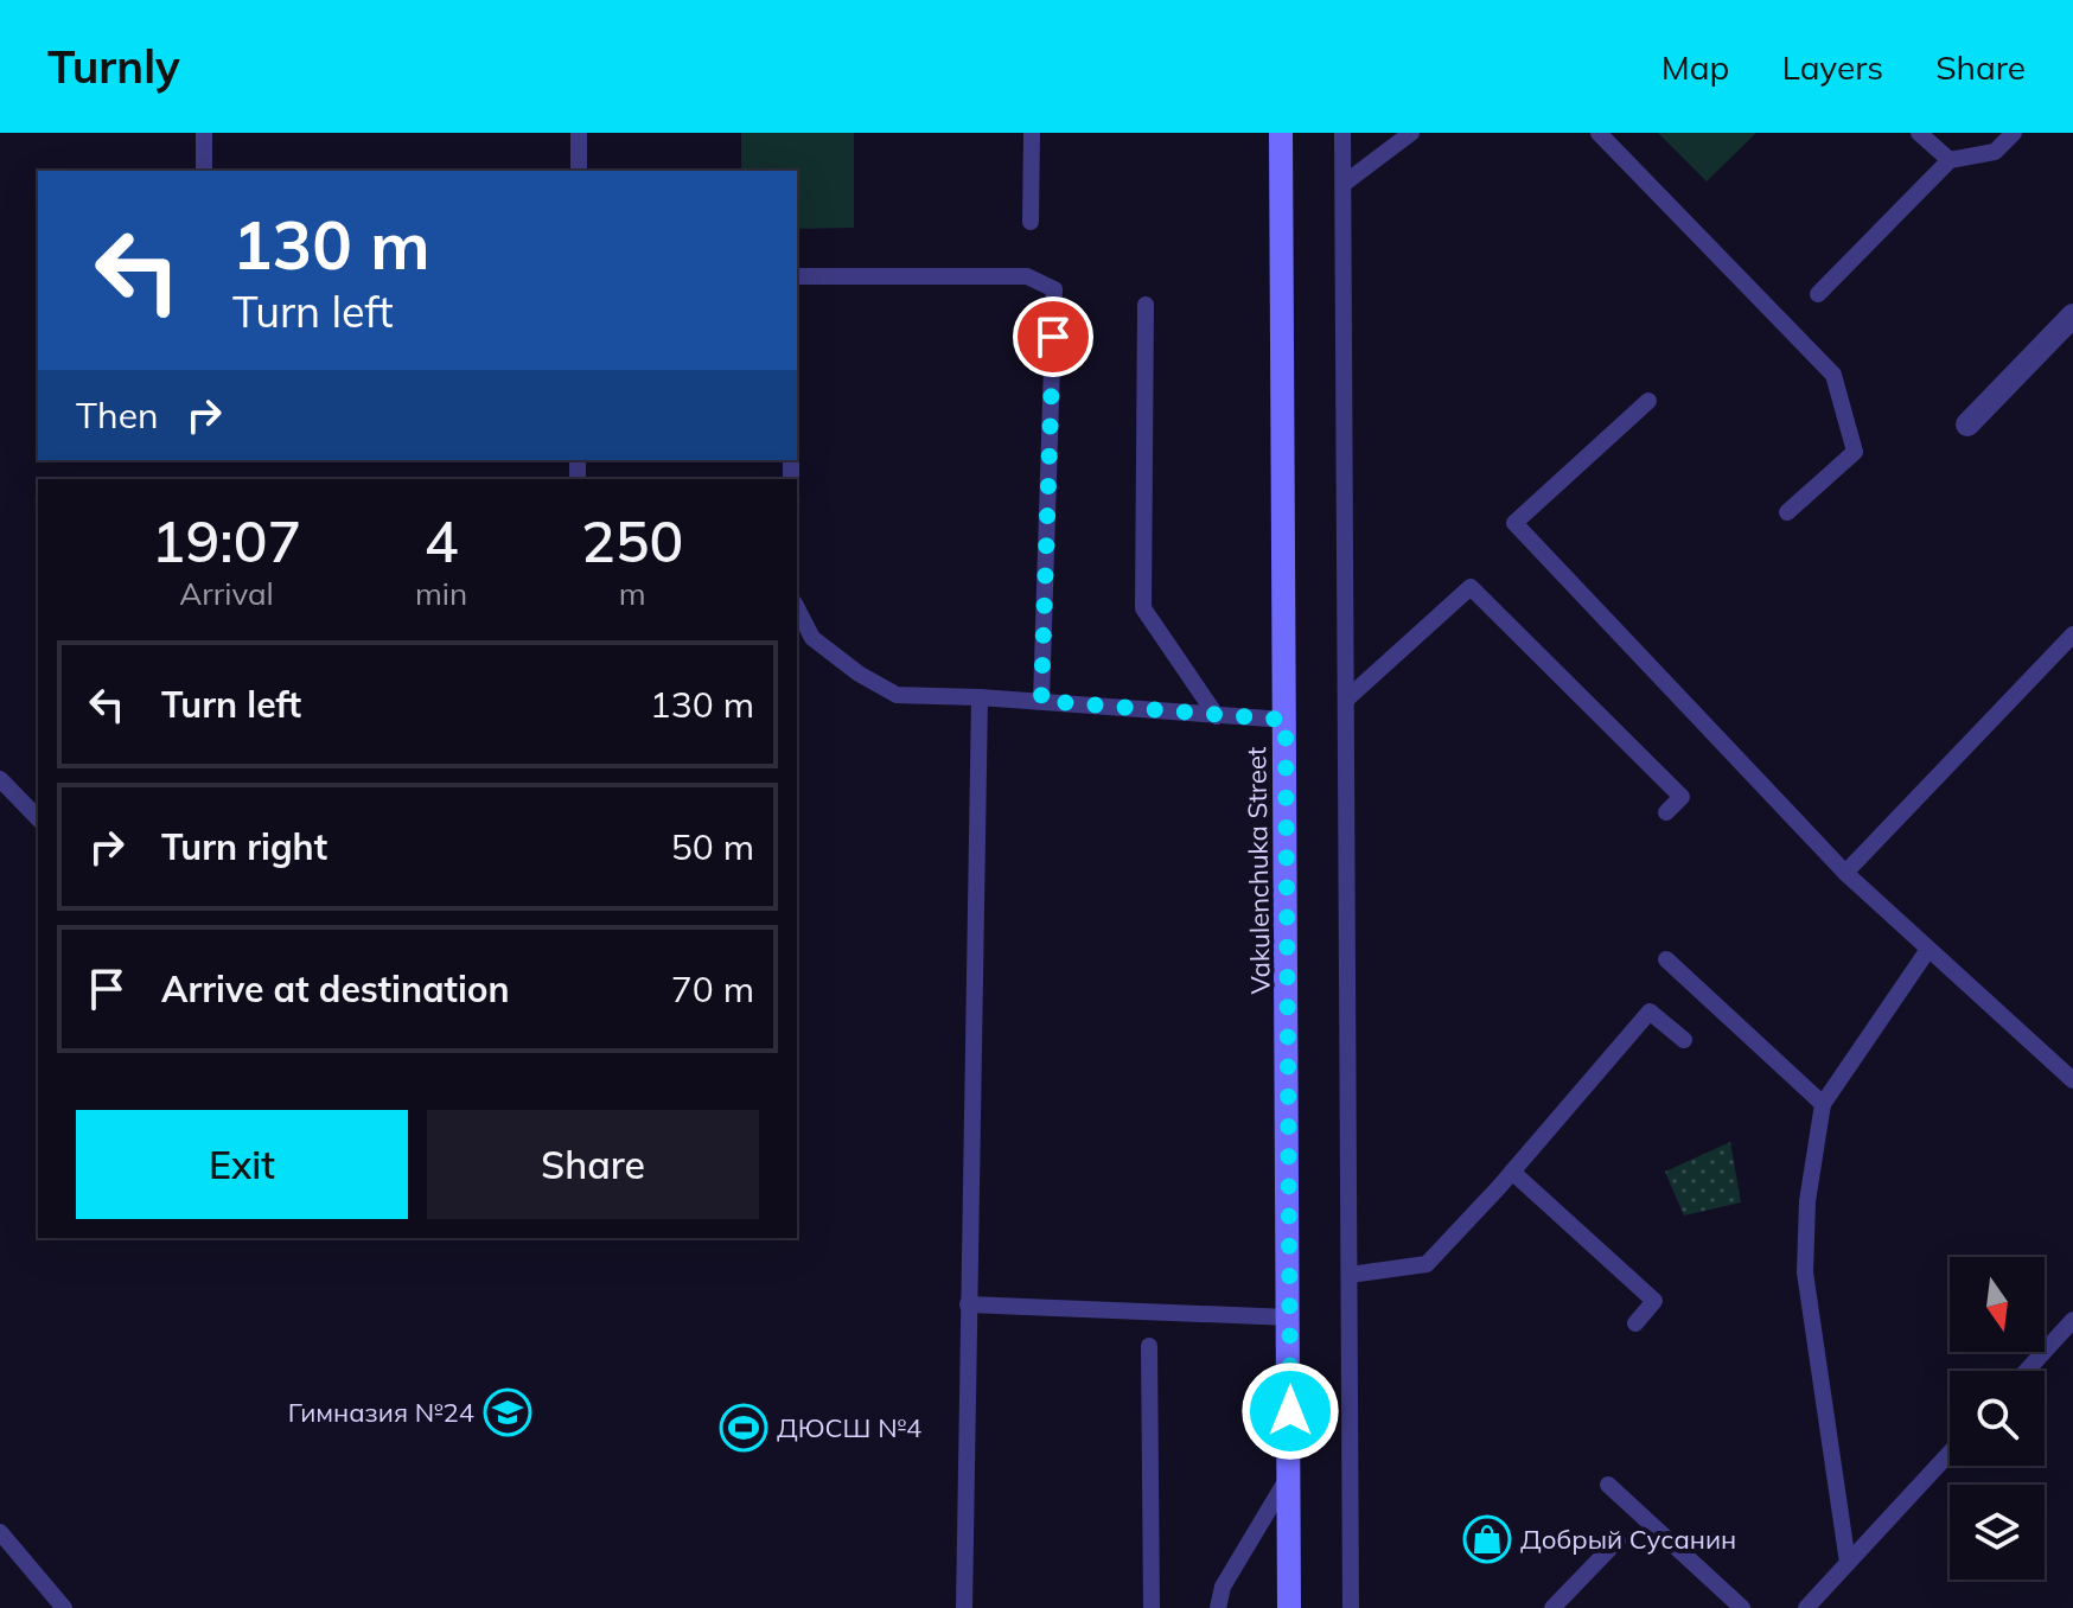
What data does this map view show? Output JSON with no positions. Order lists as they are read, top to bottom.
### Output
{
  "streets": {
    "main road": ["Vakulenchuka Street"]
  },
  "places": {
    "school or university": ["Гимназия №24"],
    "sports": ["ДЮСШ №4"],
    "shop": ["Добрый Сусанин"]
  },
  "north": "bottom",
  "page": {
    "header": "Turnly",
    "nav": ["Map", "Layers", "Share"],
    "turn": ["130 m", "Turn left"],
    "then": "Then",
    "eta": [
      "19:07",
      "Arrival",
      "4",
      "min",
      "250",
      "m"
    ],
    "list": [
      {
        "name": "Turn left",
        "value": "130 m"
      },
      {
        "name": "Turn right",
        "value": "50 m"
      },
      {
        "name": "Arrive at destination",
        "value": "70 m"
      }
    ],
    "buttons": ["Exit", "Share"]
  }
}
